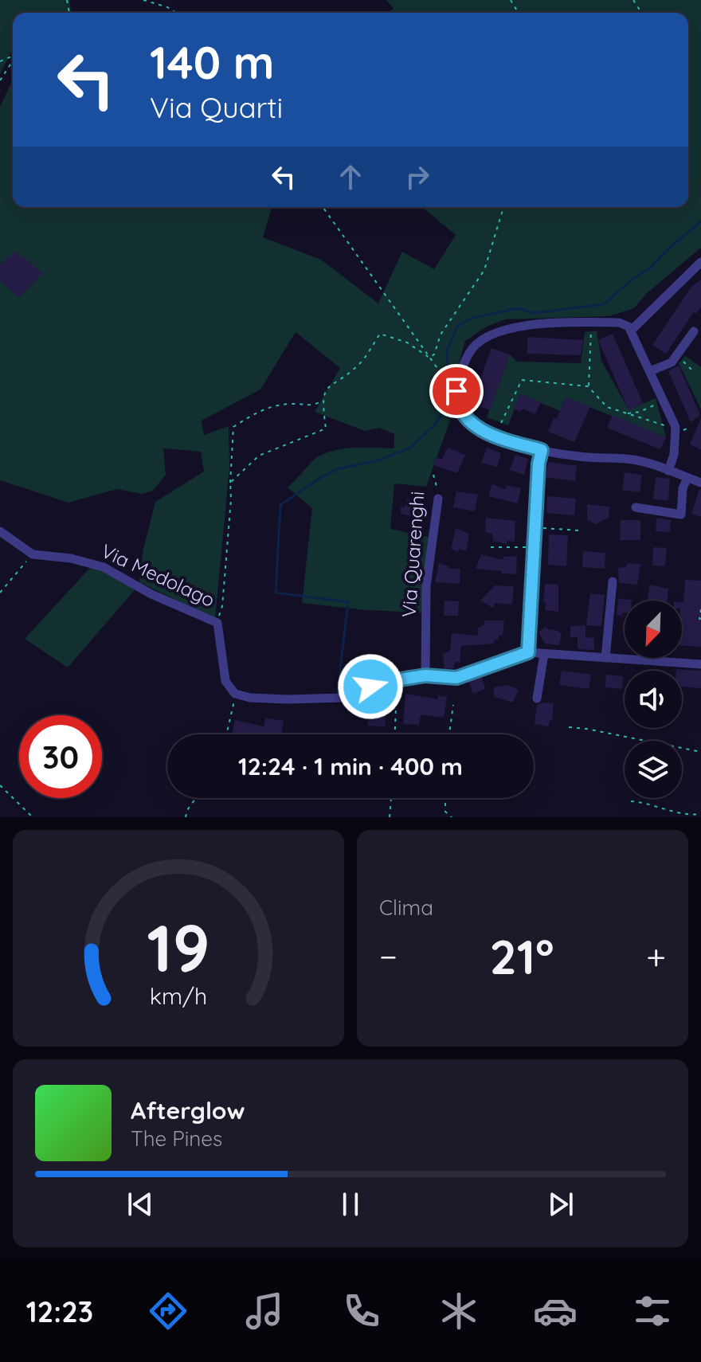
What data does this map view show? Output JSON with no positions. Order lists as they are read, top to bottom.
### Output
{
  "streets": {
    "street": ["Via Quarenghi", "Via Medolago"]
  },
  "north": "bottom left",
  "page": {
    "turn": ["140 m", "Via Quarti"],
    "limit": "30",
    "trip": "12:24 · 1 min · 400 m",
    "tile": "Clima",
    "heat": ["−", "21°", "+"],
    "song": ["Afterglow", "The Pines"],
    "tabs": "12:23",
    "gauge": ["19", "km/h"]
  }
}
